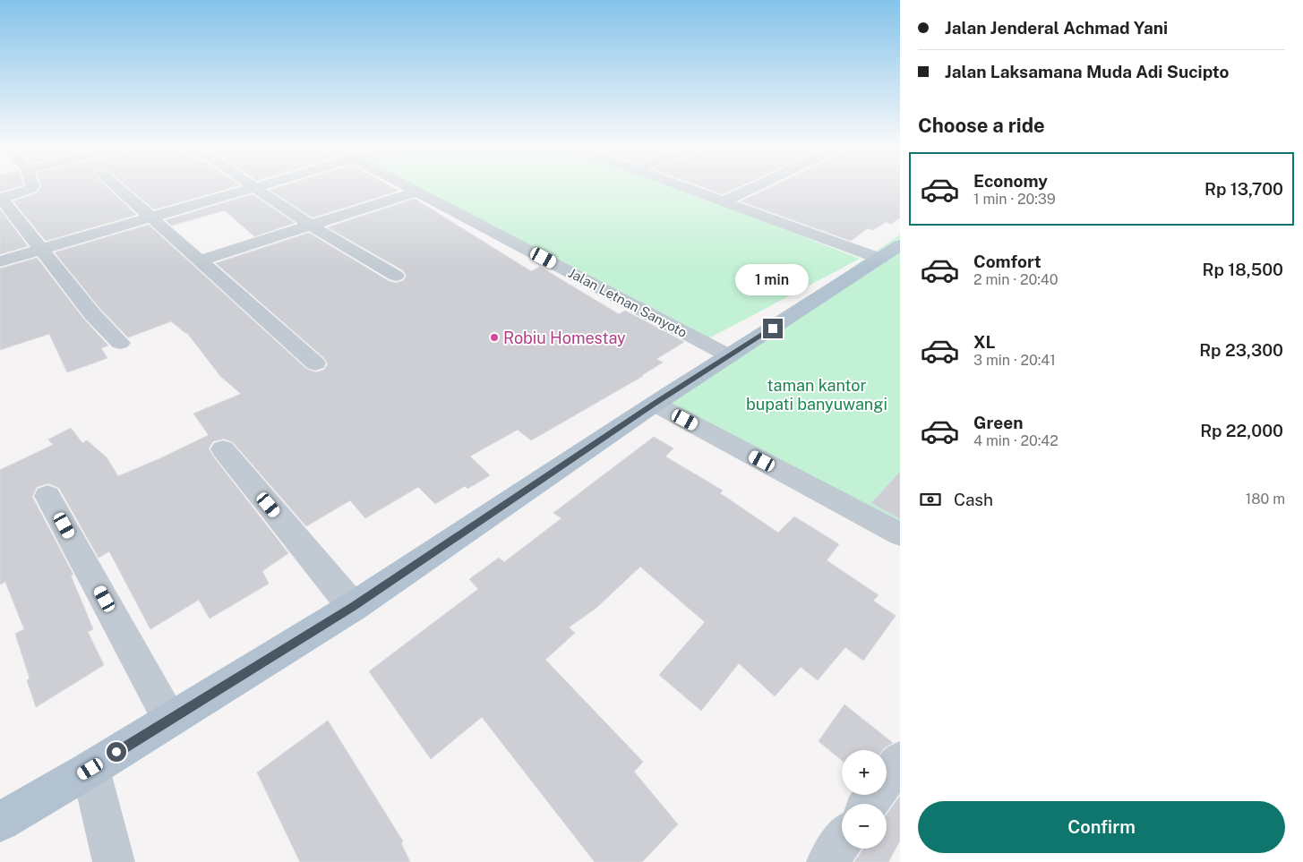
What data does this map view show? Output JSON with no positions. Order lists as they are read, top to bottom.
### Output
{
  "streets": {
    "street": ["Jalan Letnan Sanyoto"]
  },
  "parks": ["taman kantor bupati banyuwangi"],
  "places": ["Robiu Homestay"],
  "page": {
    "banner": ["Jalan Jenderal Achmad Yani", "Jalan Laksamana Muda Adi Sucipto"],
    "heading": "Choose a ride",
    "list": [
      {
        "name": "Economy",
        "note": "1 min · 20:39",
        "value": "Rp 13,700"
      },
      {
        "name": "Comfort",
        "note": "2 min · 20:40",
        "value": "Rp 18,500"
      },
      {
        "name": "XL",
        "note": "3 min · 20:41",
        "value": "Rp 23,300"
      },
      {
        "name": "Green",
        "note": "4 min · 20:42",
        "value": "Rp 22,000"
      }
    ],
    "bubble": "1 min",
    "pay": ["Cash", "180 m"],
    "map_buttons": ["+", "−"],
    "buttons": "Confirm"
  }
}
